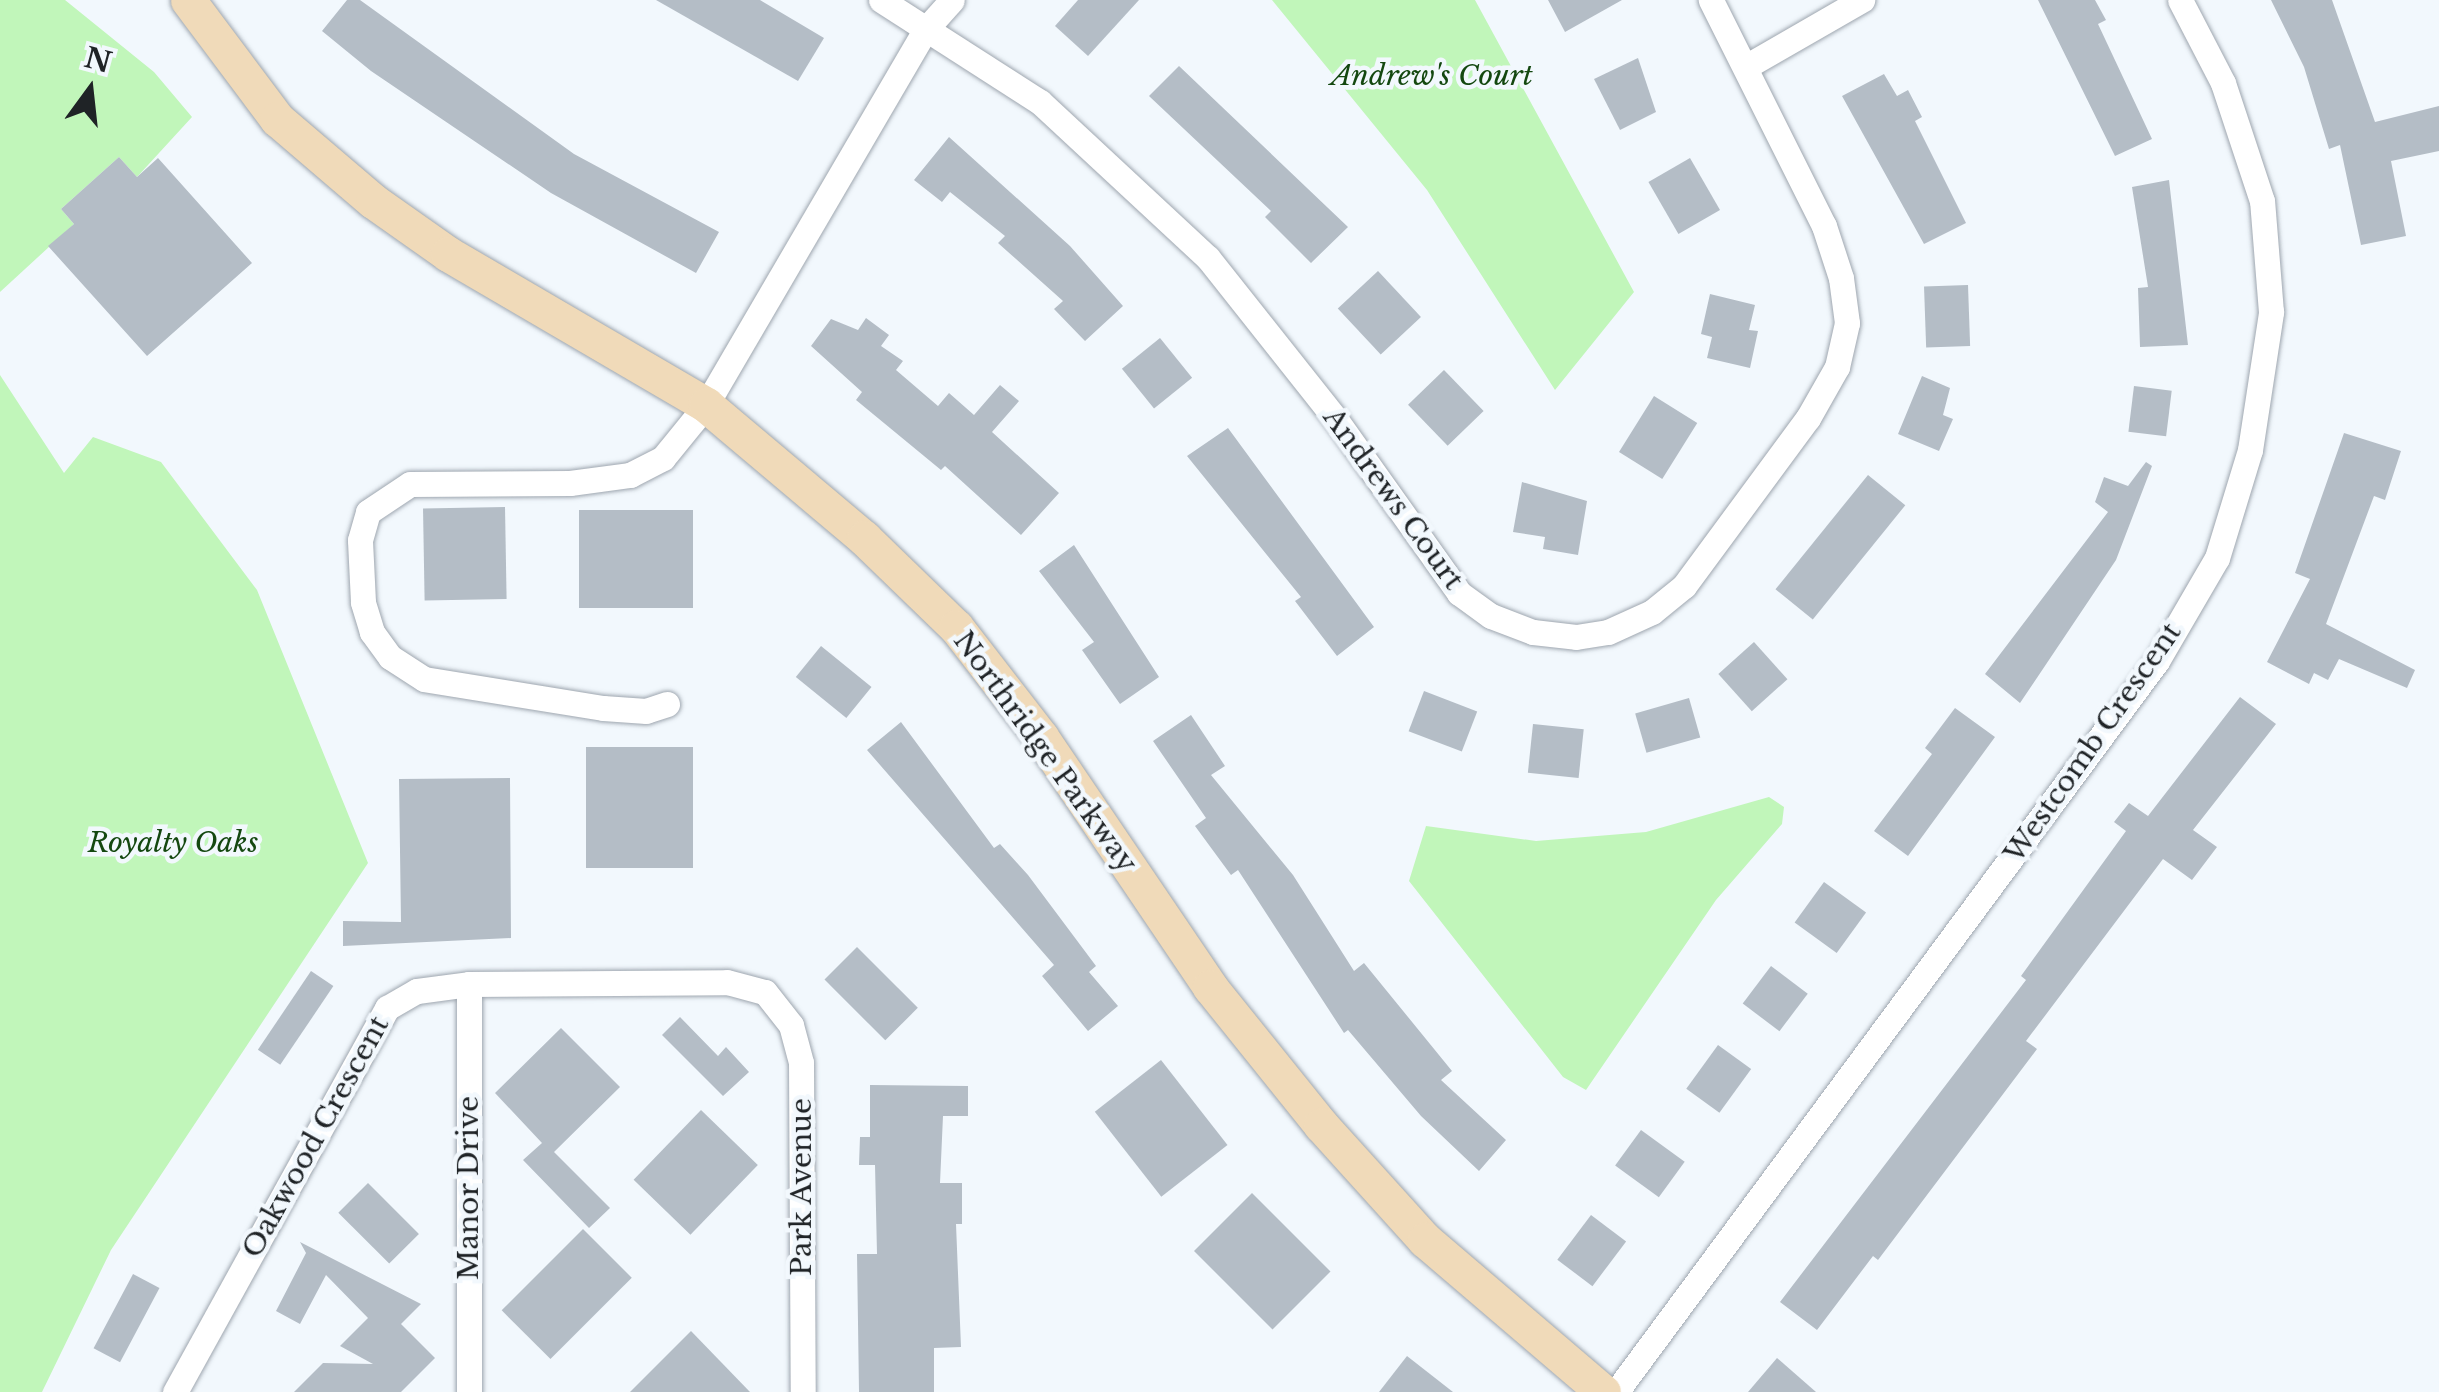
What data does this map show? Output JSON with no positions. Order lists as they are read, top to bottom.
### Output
{
  "streets": {
    "street": [
      "Andrews Court",
      "Westcomb Crescent",
      "Northridge Parkway",
      "Oakwood Crescent",
      "Park Avenue",
      "Manor Drive"
    ]
  },
  "crossings": [
    ["Oakwood Crescent", "Park Avenue"],
    ["Oakwood Crescent", "Manor Drive"]
  ],
  "parks": ["Andrew's Court", "Royalty Oaks"],
  "north": "top"
}
